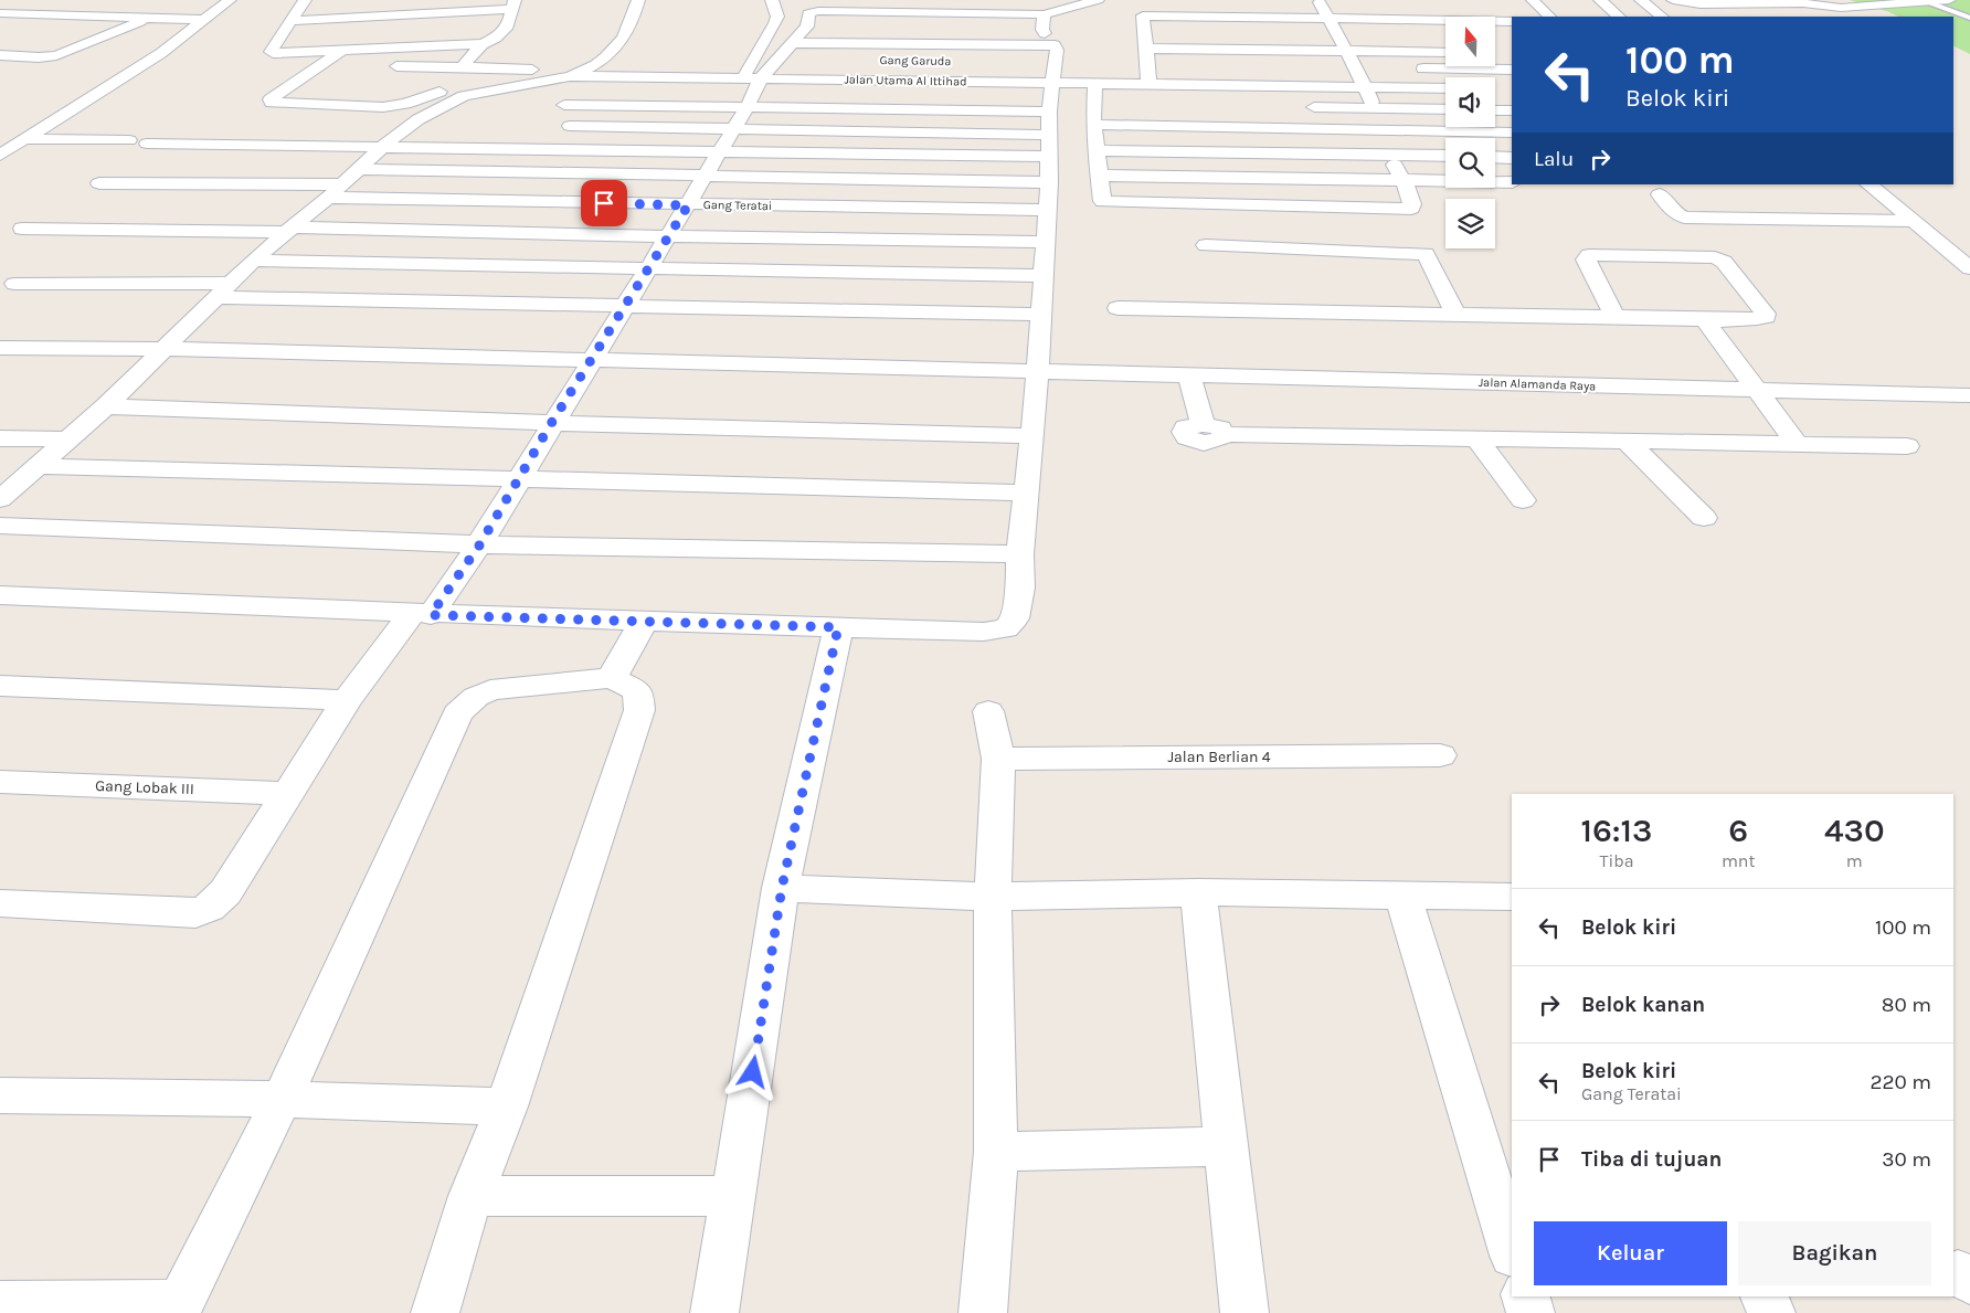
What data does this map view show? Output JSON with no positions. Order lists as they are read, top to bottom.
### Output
{
  "streets": {
    "street": [
      "Jalan Utama Al Ittihad",
      "Gang Teratai",
      "Jalan Alamanda Raya",
      "Jalan Berlian 4",
      "Gang Lobak III"
    ]
  },
  "north": "top",
  "page": {
    "turn": ["100 m", "Belok kiri"],
    "then": "Lalu",
    "eta": [
      "16:13",
      "Tiba",
      "6",
      "mnt",
      "430",
      "m"
    ],
    "list": [
      {
        "name": "Belok kiri",
        "value": "100 m"
      },
      {
        "name": "Belok kanan",
        "value": "80 m"
      },
      {
        "name": "Belok kiri",
        "note": "Gang Teratai",
        "value": "220 m"
      },
      {
        "name": "Tiba di tujuan",
        "value": "30 m"
      }
    ],
    "buttons": ["Keluar", "Bagikan"]
  }
}
